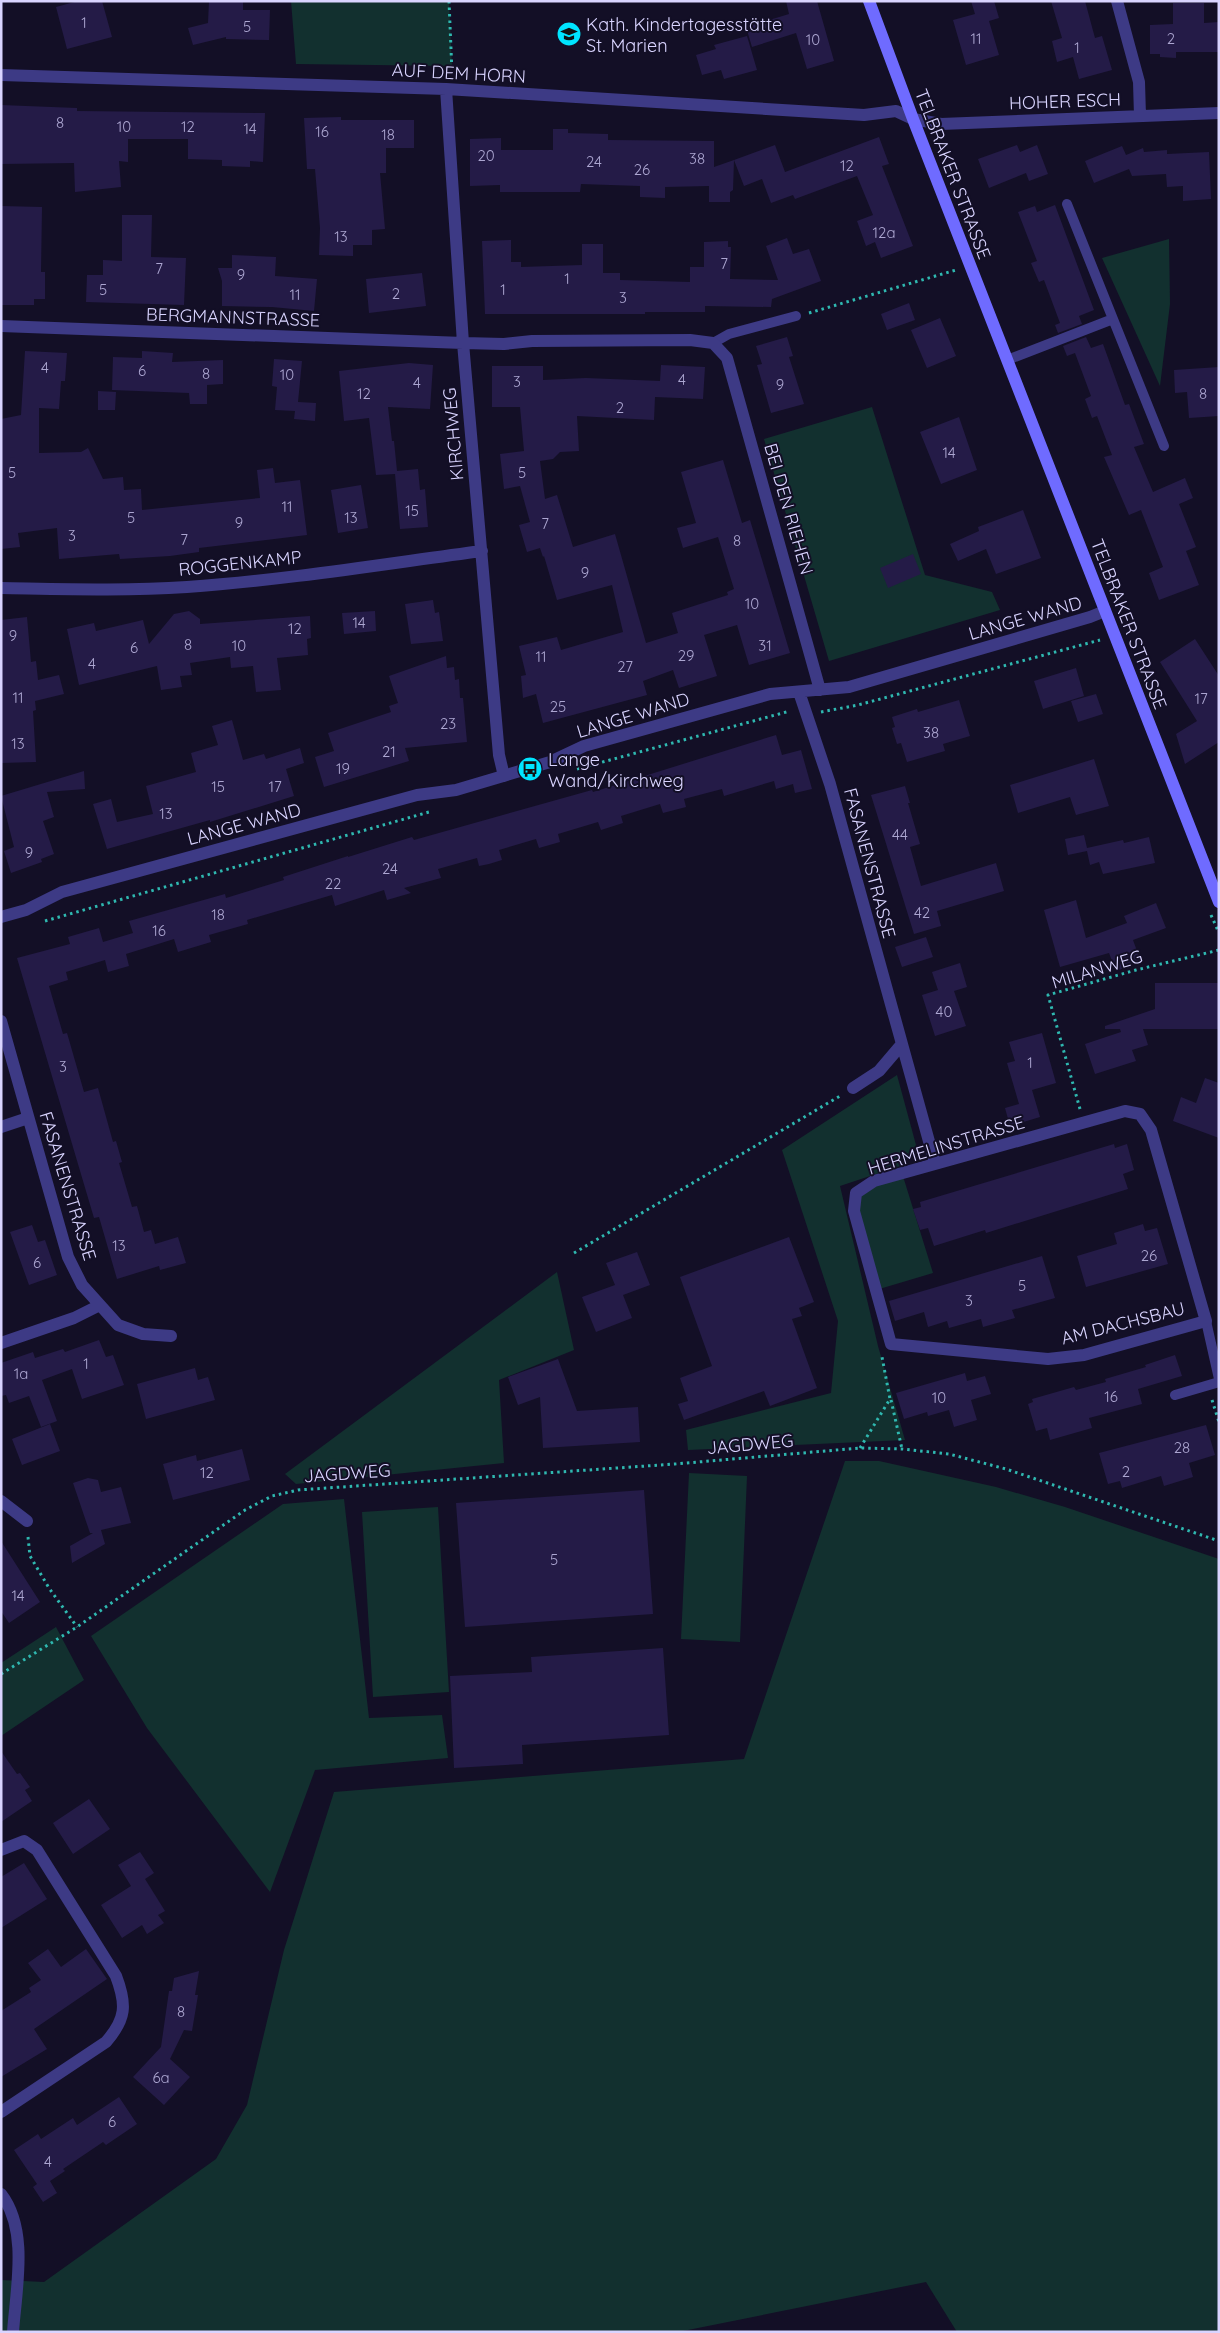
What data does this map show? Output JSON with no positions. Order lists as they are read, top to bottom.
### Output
{
  "streets": {
    "street": [
      "AUF DEM HORN",
      "HOHER ESCH",
      "TELBRAKER STRASSE",
      "BERGMANNSTRASSE",
      "KIRCHWEG",
      "BEI DEN RIEHEN",
      "ROGGENKAMP",
      "LANGE WAND",
      "FASANENSTRASSE",
      "HERMELINSTRASSE",
      "AM DACHSBAU"
    ],
    "path": ["MILANWEG", "JAGDWEG"]
  },
  "crossings": [
    ["AUF DEM HORN", "HOHER ESCH"],
    ["AUF DEM HORN", "TELBRAKER STRASSE"],
    ["AUF DEM HORN", "KIRCHWEG"],
    ["HOHER ESCH", "TELBRAKER STRASSE"],
    ["TELBRAKER STRASSE", "LANGE WAND"],
    ["BERGMANNSTRASSE", "KIRCHWEG"],
    ["KIRCHWEG", "ROGGENKAMP"],
    ["KIRCHWEG", "LANGE WAND"],
    ["BEI DEN RIEHEN", "LANGE WAND"],
    ["LANGE WAND", "FASANENSTRASSE"],
    ["FASANENSTRASSE", "HERMELINSTRASSE"],
    ["MILANWEG", "HERMELINSTRASSE"],
    ["HERMELINSTRASSE", "AM DACHSBAU"]
  ],
  "places": {
    "school or university": ["Kath. Kindertagesstätte St. Marien"],
    "bus stop": ["Lange Wand/Kirchweg"]
  },
  "house_numbers": [
    "1",
    "5",
    "11",
    "2",
    "10",
    "1",
    "8",
    "10",
    "12",
    "14",
    "16",
    "18",
    "20",
    "38",
    "24",
    "12",
    "26",
    "12a",
    "13",
    "7",
    "7",
    "9",
    "1",
    "5",
    "1",
    "2",
    "11",
    "3",
    "4",
    "6",
    "8",
    "10",
    "4",
    "3",
    "4",
    "9",
    "12",
    "8",
    "2",
    "14",
    "5",
    "5",
    "11",
    "15",
    "5",
    "13",
    "9",
    "7",
    "3",
    "7",
    "8",
    "9",
    "10",
    "14",
    "12",
    "9",
    "8",
    "10",
    "31",
    "6",
    "29",
    "11",
    "4",
    "27",
    "11",
    "17",
    "25",
    "23",
    "38",
    "13",
    "21",
    "19",
    "15",
    "17",
    "13",
    "44",
    "9",
    "24",
    "22",
    "42",
    "18",
    "16",
    "40",
    "1",
    "3",
    "13",
    "26",
    "6",
    "5",
    "3",
    "1",
    "1a",
    "16",
    "10",
    "28",
    "2",
    "12",
    "5",
    "14",
    "8",
    "6a",
    "6",
    "4"
  ]
}
